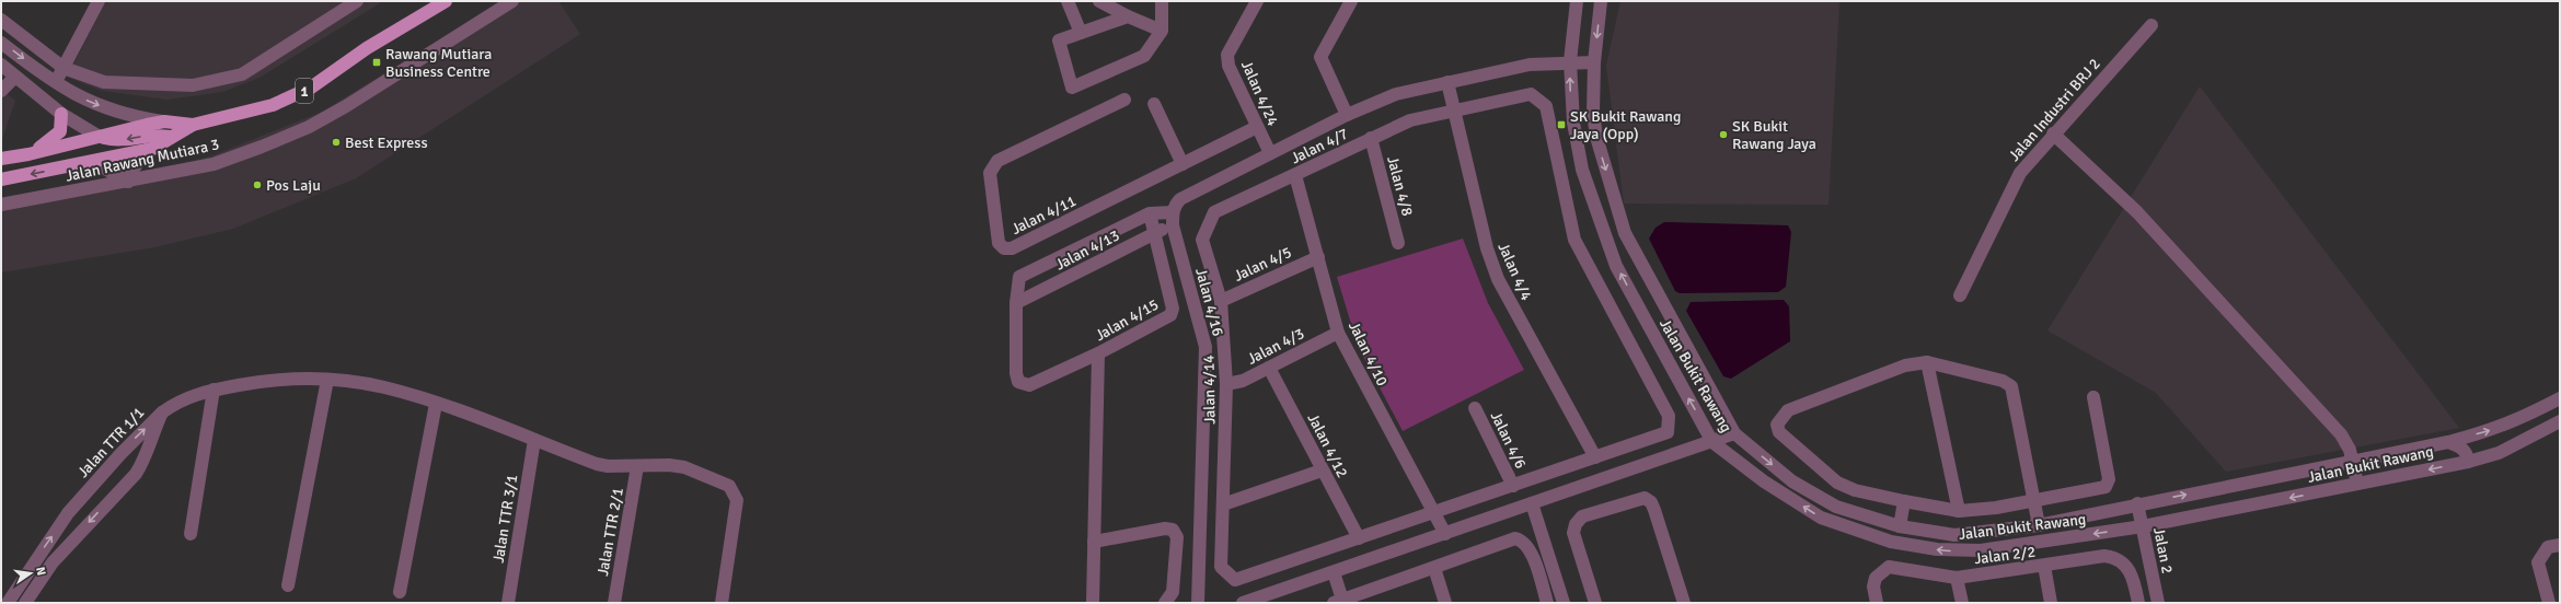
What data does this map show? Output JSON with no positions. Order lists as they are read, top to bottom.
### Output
{
  "streets": {
    "main road": ["1"],
    "street": [
      "Jalan 4/24",
      "Jalan Industri BRJ 2",
      "Jalan 4/7",
      "Jalan Rawang Mutiara 3",
      "Jalan 4/8",
      "Jalan 4/11",
      "Jalan 4/13",
      "Jalan 4/5",
      "Jalan 4/4",
      "Jalan 4/16",
      "Jalan 4/15",
      "Jalan 4/3",
      "Jalan 4/10",
      "Jalan Bukit Rawang",
      "Jalan 4/14",
      "Jalan 4/6",
      "Jalan TTR 1/1",
      "Jalan 4/12",
      "Jalan TTR 3/1",
      "Jalan TTR 2/1",
      "Jalan 2",
      "Jalan 2/2"
    ]
  },
  "crossings": [
    ["Jalan 4/24", "Jalan 4/11"],
    ["Jalan 4/7", "Jalan 4/8"],
    ["Jalan 4/7", "Jalan 4/4"],
    ["Jalan 4/7", "Jalan 4/10"],
    ["Jalan 4/7", "Jalan 4/14"],
    ["Jalan 4/13", "Jalan 4/16"],
    ["Jalan 4/13", "Jalan 4/15"],
    ["Jalan 4/5", "Jalan 4/10"],
    ["Jalan 4/5", "Jalan 4/14"],
    ["Jalan 4/16", "Jalan 4/3"],
    ["Jalan 4/3", "Jalan 4/10"],
    ["Jalan 4/3", "Jalan 4/14"],
    ["Jalan 4/3", "Jalan 4/12"],
    ["Jalan Bukit Rawang", "Jalan 2"],
    ["Jalan 4/14", "Jalan 4/12"]
  ],
  "places": {
    "transit": ["Rawang Mutiara Business Centre", "SK Bukit Rawang Jaya (Opp)"],
    "other": ["SK Bukit Rawang Jaya", "Best Express", "Pos Laju"]
  },
  "north": "right"
}
